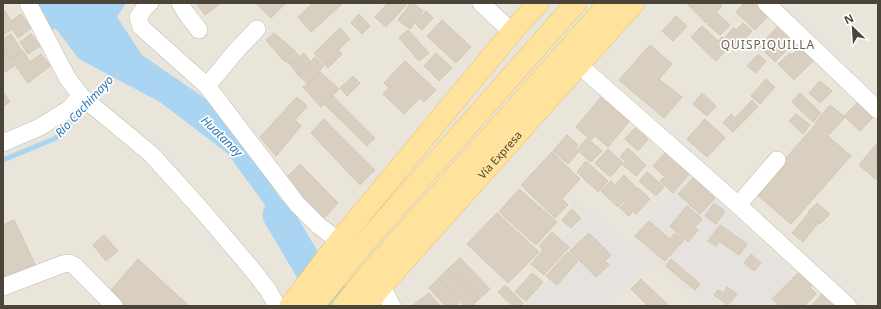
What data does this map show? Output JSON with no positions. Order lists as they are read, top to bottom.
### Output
{
  "streets": {
    "main road": ["Vía Expresa"]
  },
  "districts": ["QUISPIQUILLA"],
  "water": ["Río Cachimayo", "Huatanay"],
  "north": "top left"
}
